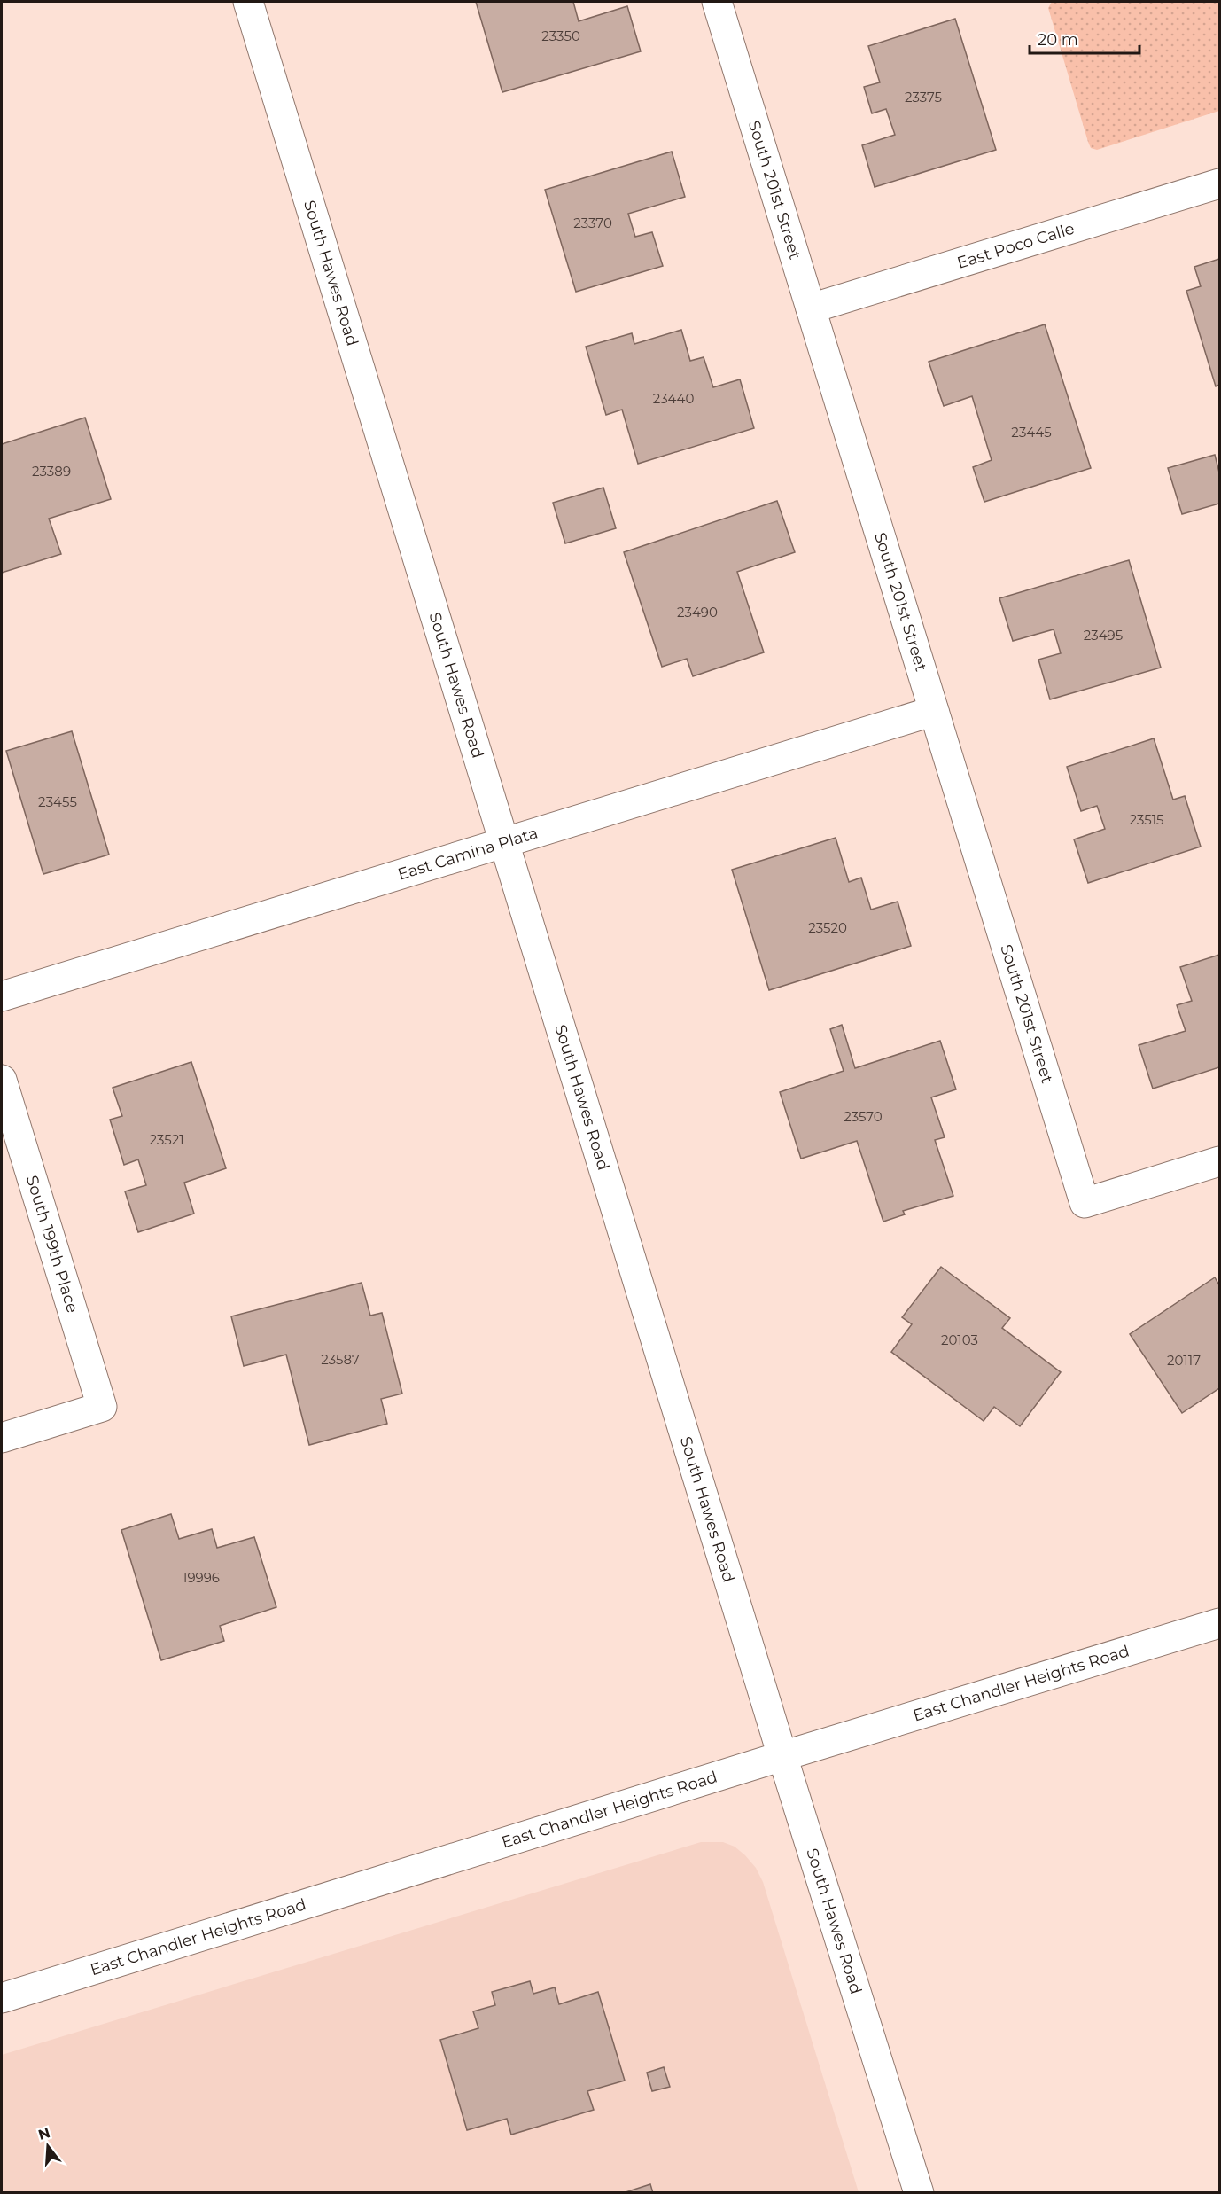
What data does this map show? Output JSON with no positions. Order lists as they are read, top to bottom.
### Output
{
  "streets": {
    "main road": [
      "South 201st Street",
      "East Poco Calle",
      "South Hawes Road",
      "East Camina Plata",
      "South 199th Place",
      "East Chandler Heights Road"
    ]
  },
  "crossings": [
    ["South 201st Street", "East Poco Calle"],
    ["South 201st Street", "East Camina Plata"],
    ["South Hawes Road", "East Camina Plata"],
    ["South Hawes Road", "East Chandler Heights Road"]
  ],
  "house_numbers": [
    "23350",
    "23375",
    "23370",
    "23440",
    "23445",
    "23389",
    "23490",
    "23495",
    "23455",
    "23515",
    "23520",
    "23570",
    "23521",
    "20103",
    "23587",
    "20117",
    "19996"
  ],
  "scale_bar": "20 m",
  "north": "top"
}
